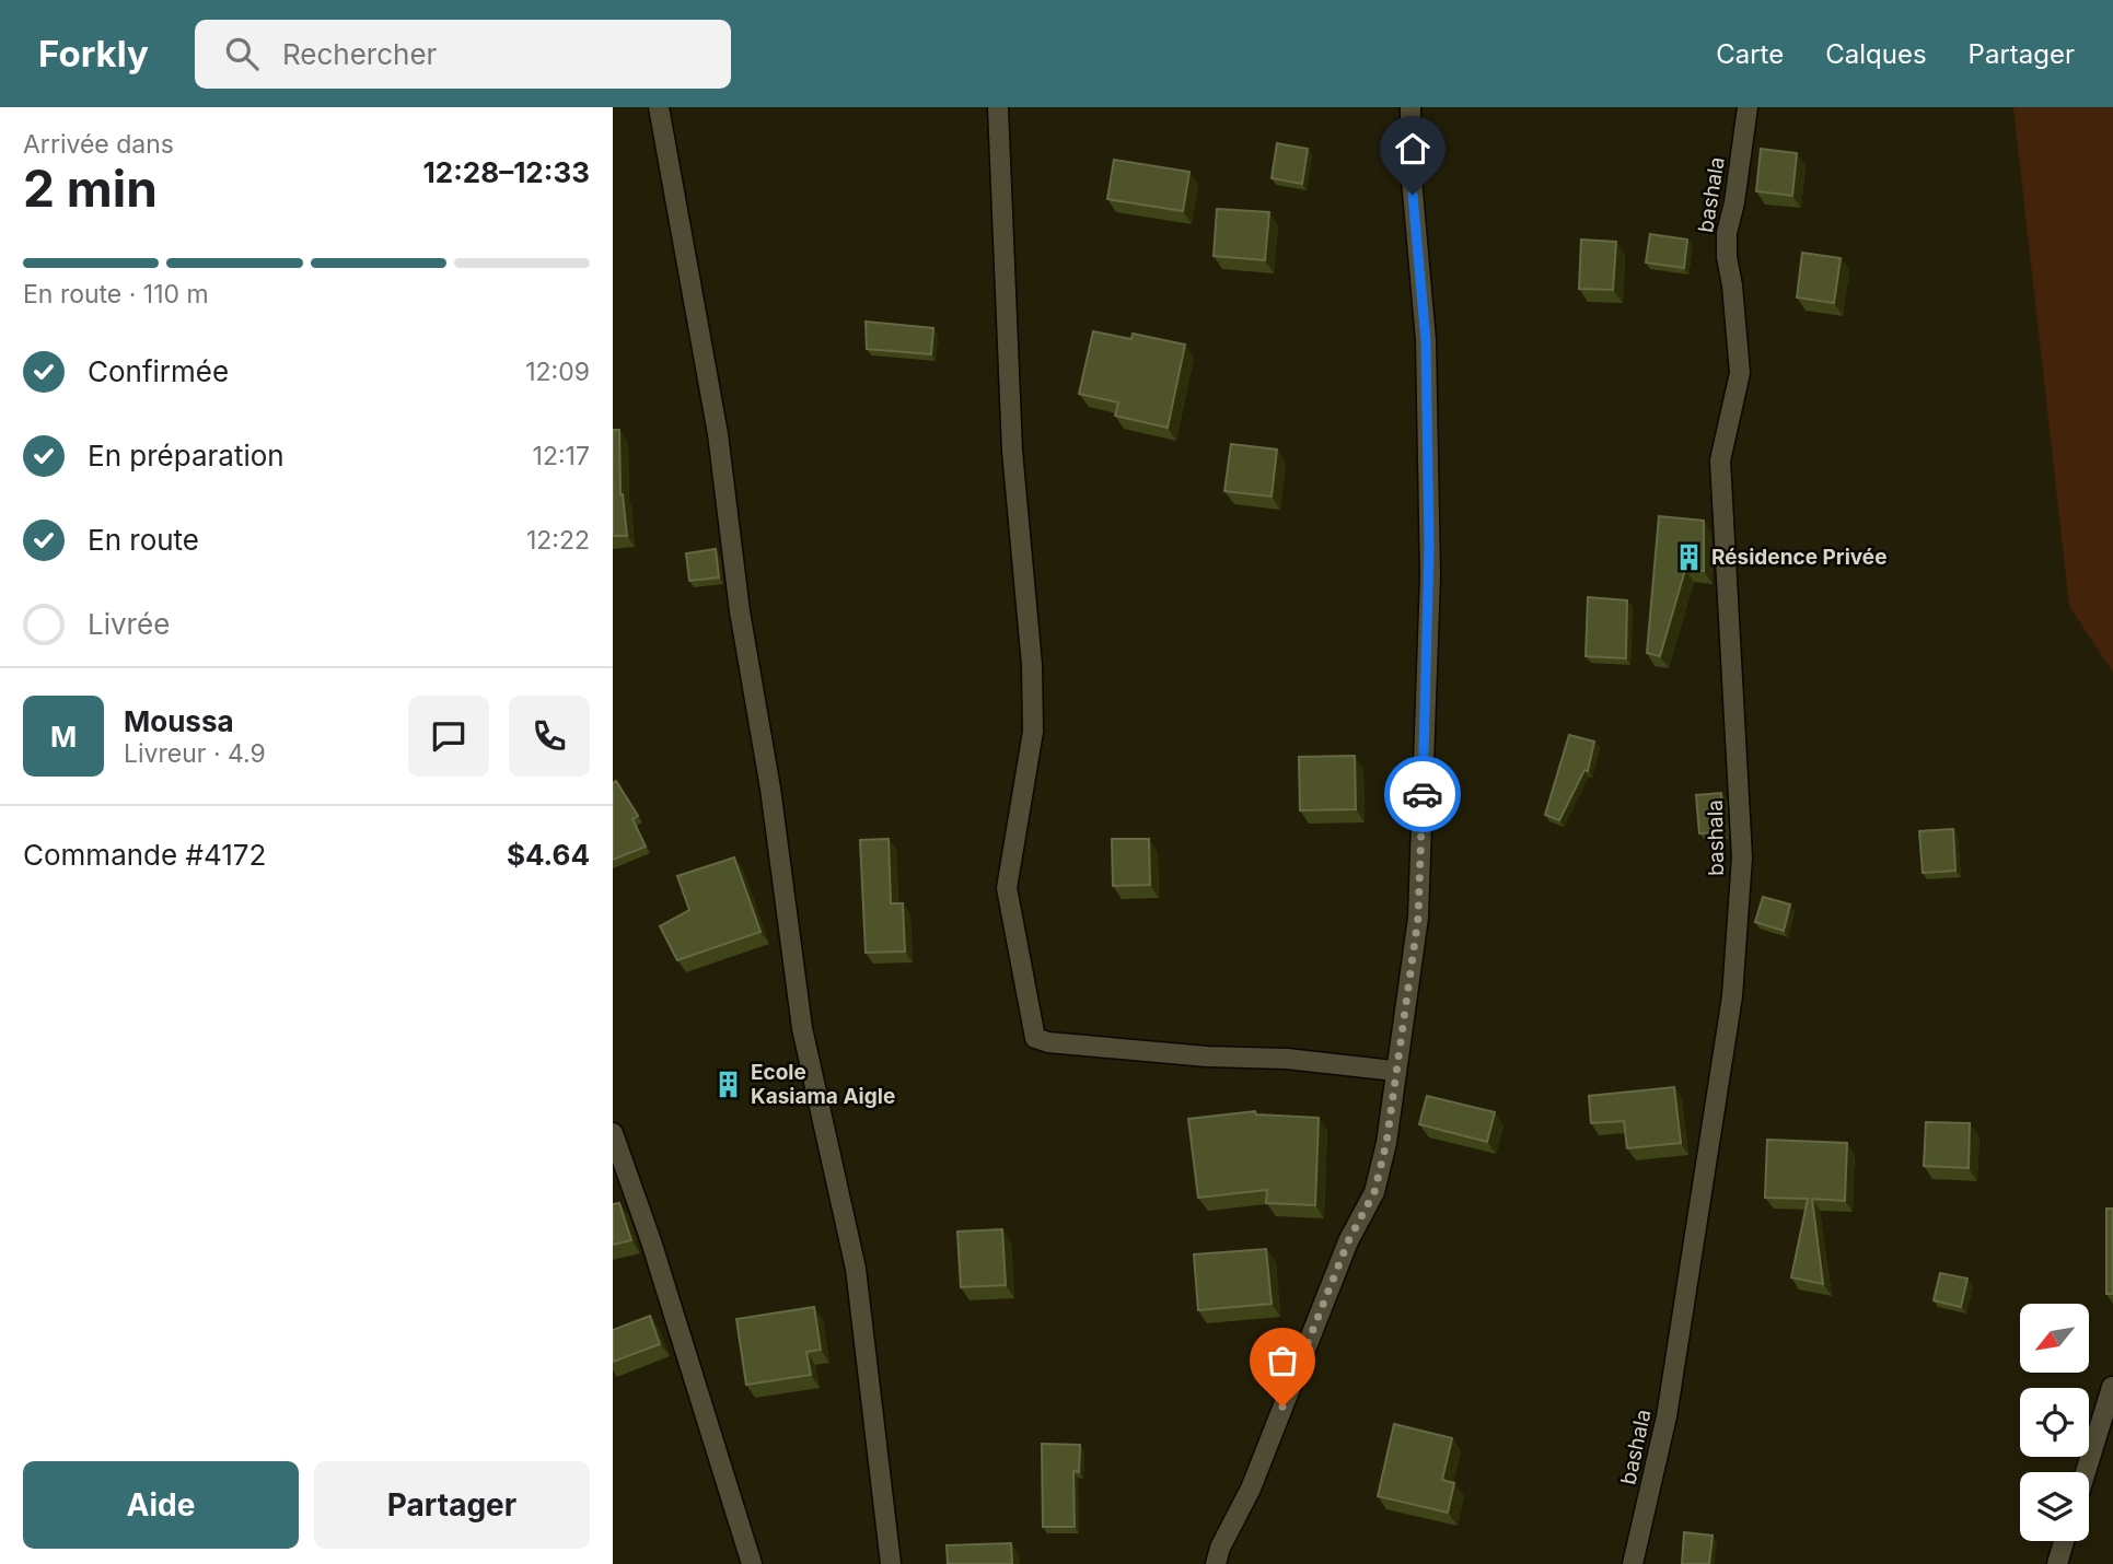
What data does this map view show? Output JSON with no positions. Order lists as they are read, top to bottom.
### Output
{
  "streets": {
    "street": ["bashala"]
  },
  "places": {
    "building": ["Résidence Privée", "Ecole Kasiama Aigle"]
  },
  "north": "bottom left",
  "page": {
    "header": "Forkly",
    "search": "Rechercher",
    "nav": ["Carte", "Calques", "Partager"],
    "heading": ["2 min", "Arrivée dans", "12:28–12:33"],
    "panel": [
      "Moussa",
      "Livreur · 4.9",
      "Commande #4172",
      "$4.64"
    ],
    "bar": "En route · 110 m",
    "list": [
      ["Confirmée", "12:09"],
      ["En préparation", "12:17"],
      ["En route", "12:22"],
      "Livrée"
    ],
    "round": "M",
    "buttons": ["Aide", "Partager"]
  }
}
